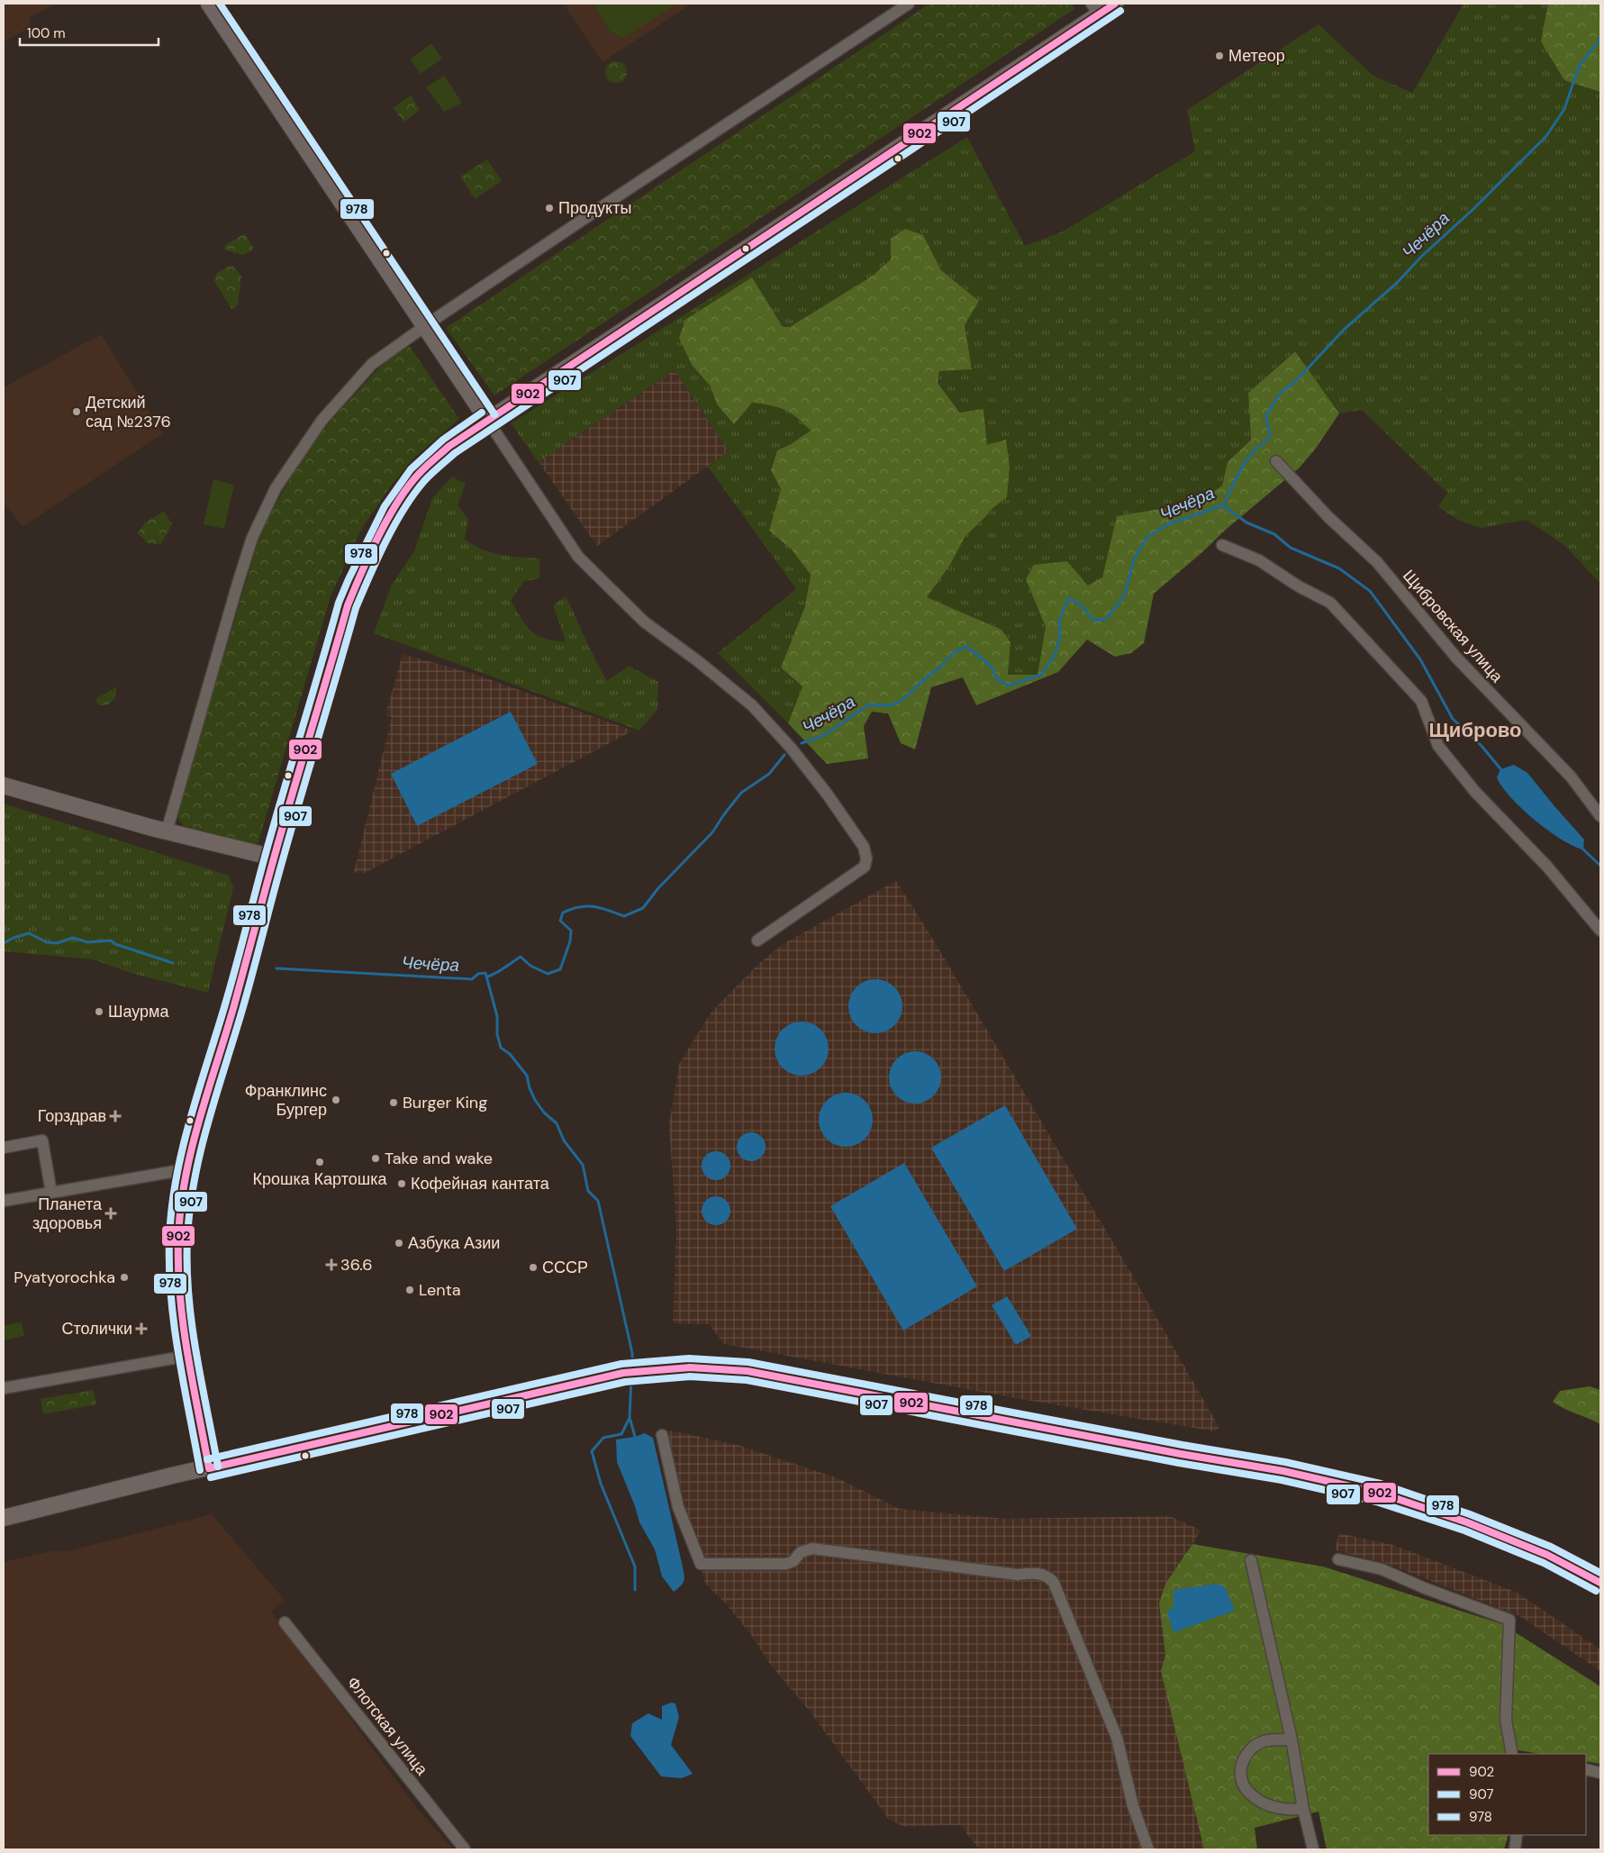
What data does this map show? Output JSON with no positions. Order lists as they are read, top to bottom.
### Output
{
  "streets": {
    "street": ["Щибровская улица", "Флотская улица"]
  },
  "districts": ["Щиброво"],
  "water": ["Чечёра"],
  "places": {
    "other": [
      "Метеор",
      "Продукты",
      "Детский сад №2376",
      "Шаурма",
      "Франклинс Бургер",
      "Burger King",
      "Take and wake",
      "Крошка Картошка",
      "Кофейная кантата",
      "Азбука Азии",
      "СССР",
      "Pyatyorochka",
      "Lenta"
    ],
    "health": [
      "Горздрав",
      "Планета здоровья",
      "36.6",
      "Столички"
    ]
  },
  "lines": ["transit line 902", "transit line 978", "transit line 907"],
  "legend": ["902", "907", "978"],
  "scale_bar": "100 m"
}
